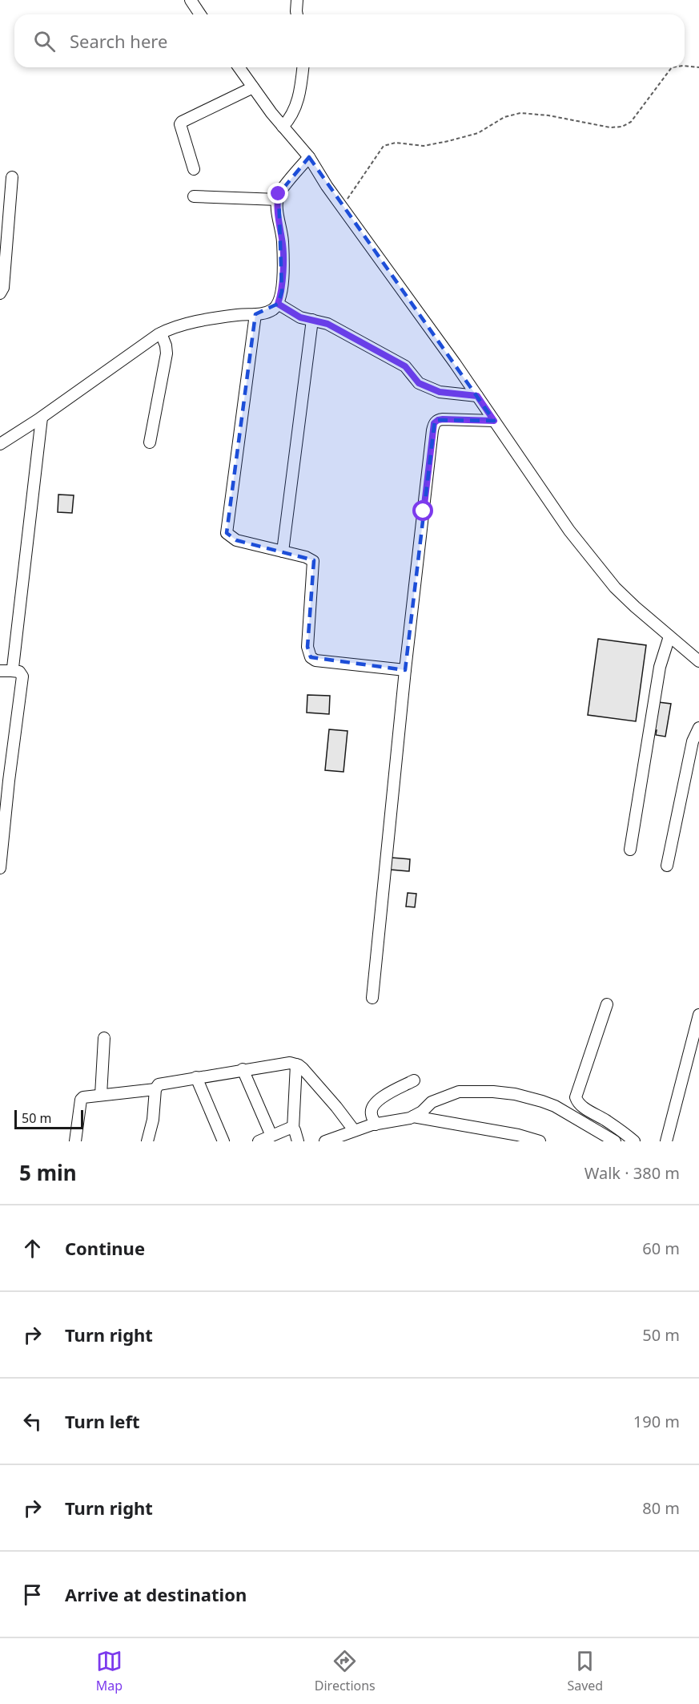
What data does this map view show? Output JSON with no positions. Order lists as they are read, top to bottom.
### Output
{
  "scale_bar": "50 m",
  "page": {
    "search": "Search here",
    "scale": "50 m",
    "heading": ["5 min", "Walk · 380 m"],
    "list": [
      ["Continue", "60 m"],
      ["Turn right", "50 m"],
      ["Turn left", "190 m"],
      ["Turn right", "80 m"],
      "Arrive at destination"
    ],
    "nav": ["Map", "Directions", "Saved"]
  }
}
